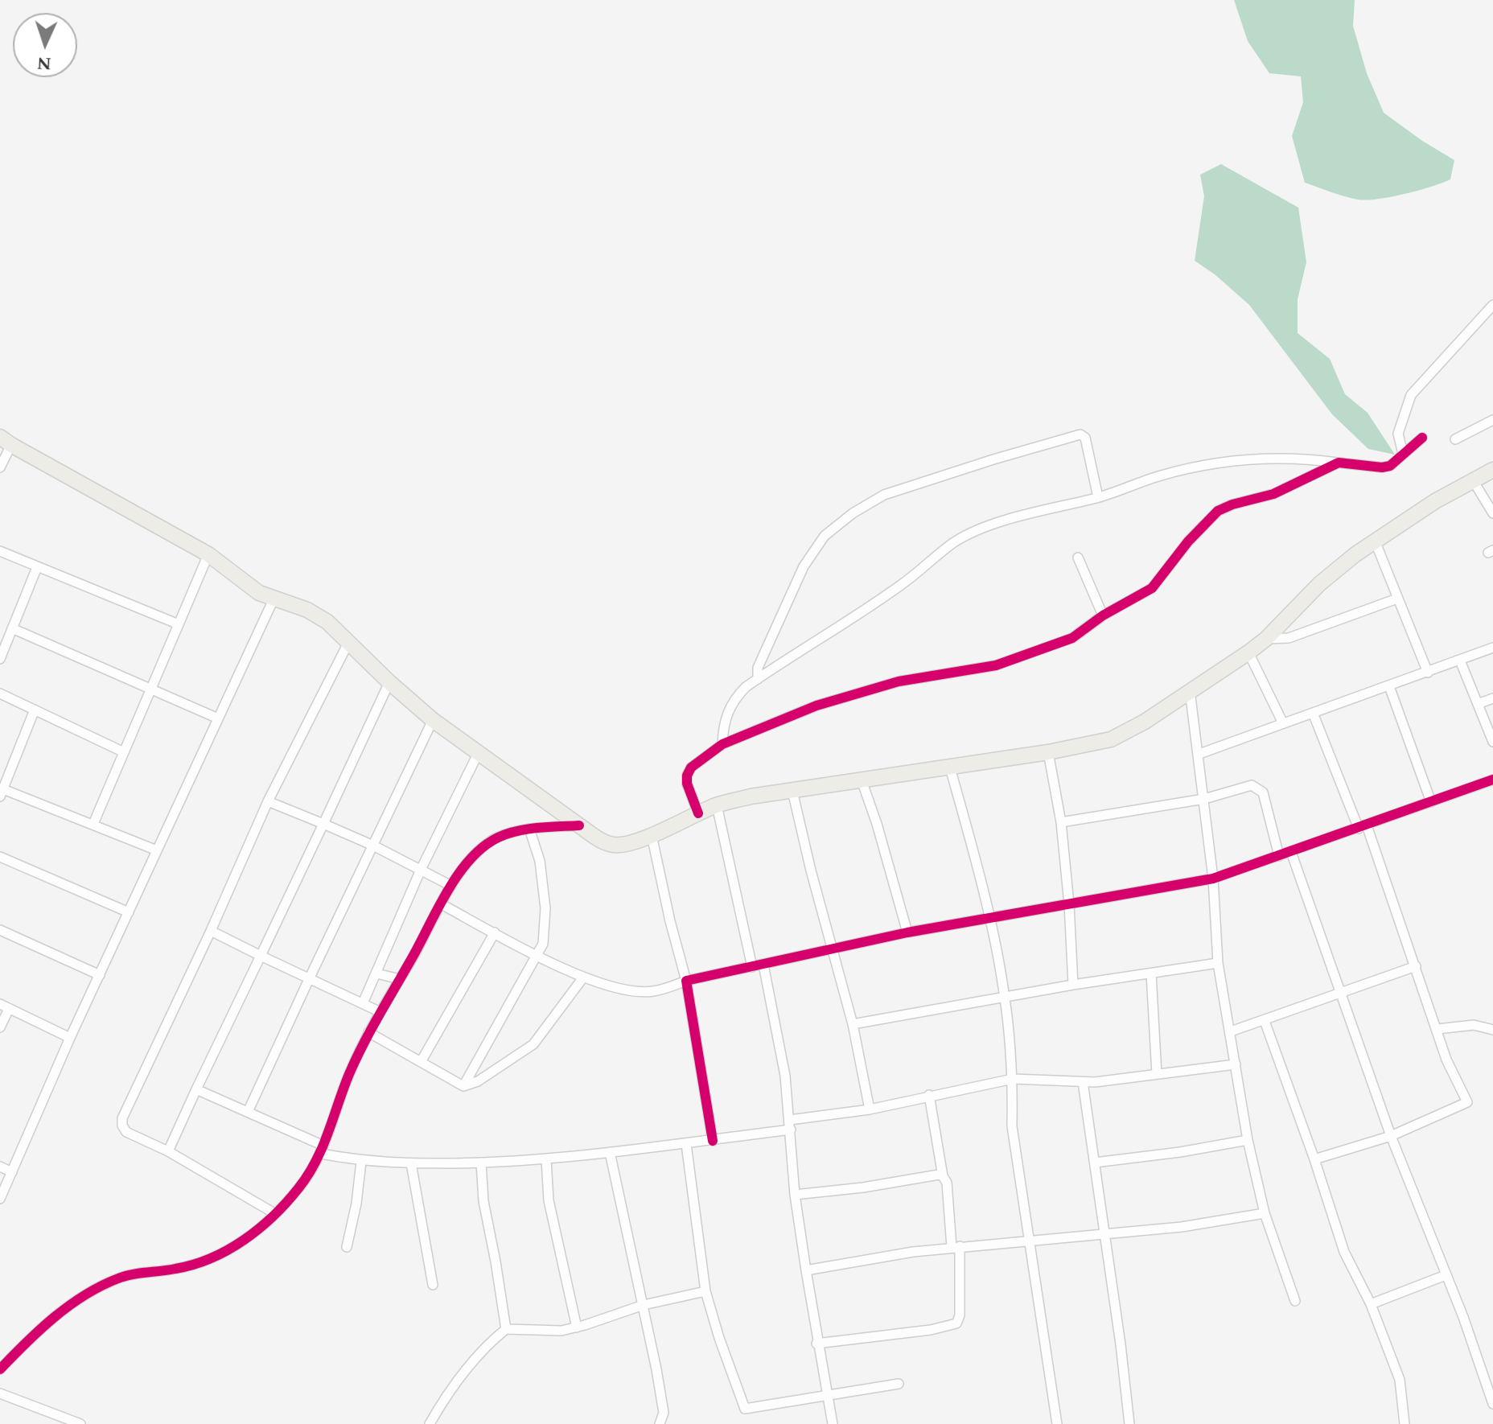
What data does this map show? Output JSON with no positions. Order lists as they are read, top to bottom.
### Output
{
  "north": "bottom"
}
